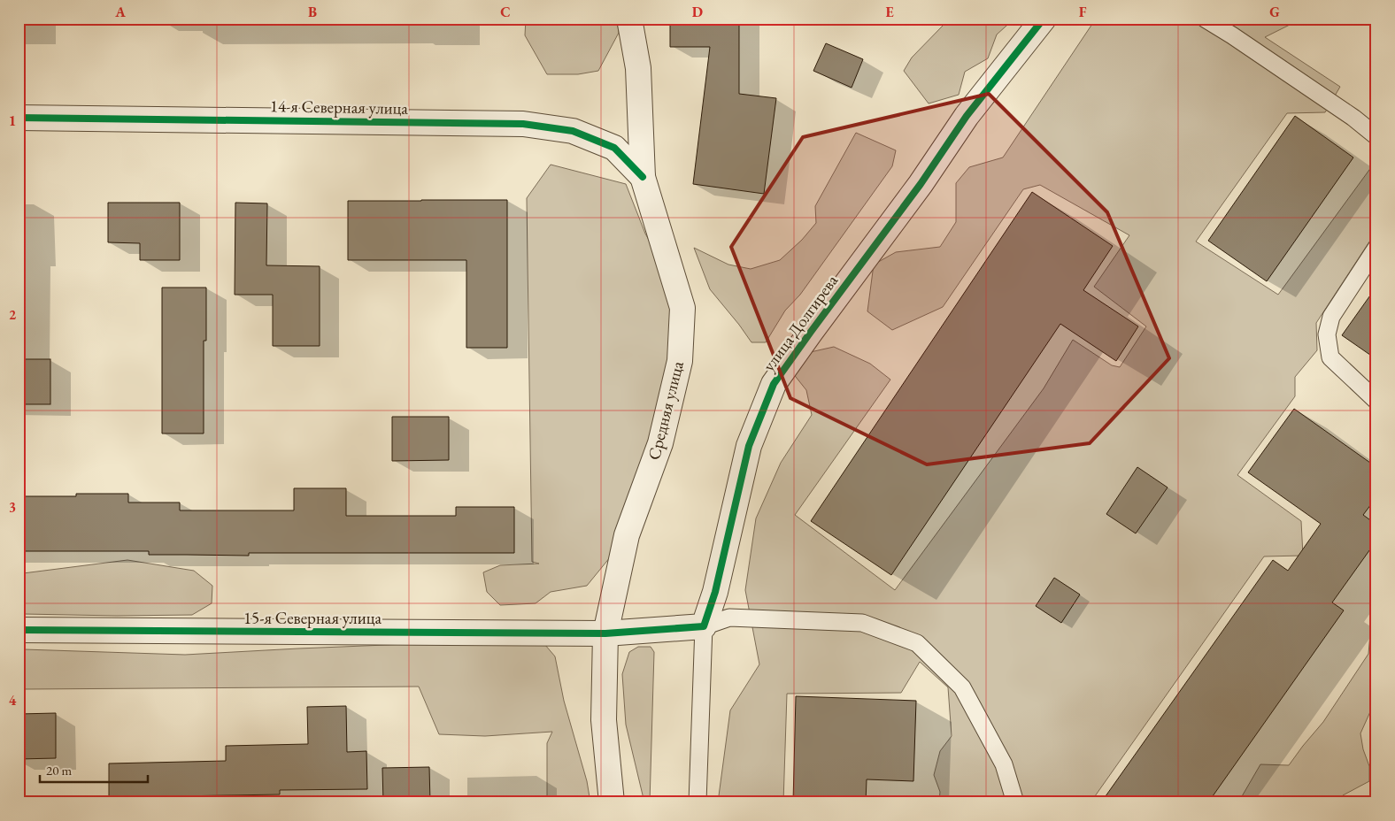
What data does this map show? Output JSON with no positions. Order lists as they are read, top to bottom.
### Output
{
  "streets": {
    "street": [
      "14-я Северная улица",
      "улица Долгирева",
      "Средняя улица",
      "15-я Северная улица"
    ]
  },
  "crossings": [
    ["14-я Северная улица", "Средняя улица"],
    ["Средняя улица", "15-я Северная улица"]
  ],
  "scale_bar": "20 m",
  "grid": {
    "columns": [
      "A",
      "B",
      "C",
      "D",
      "E",
      "F",
      "G"
    ],
    "rows": [
      "1",
      "2",
      "3",
      "4"
    ]
  }
}
